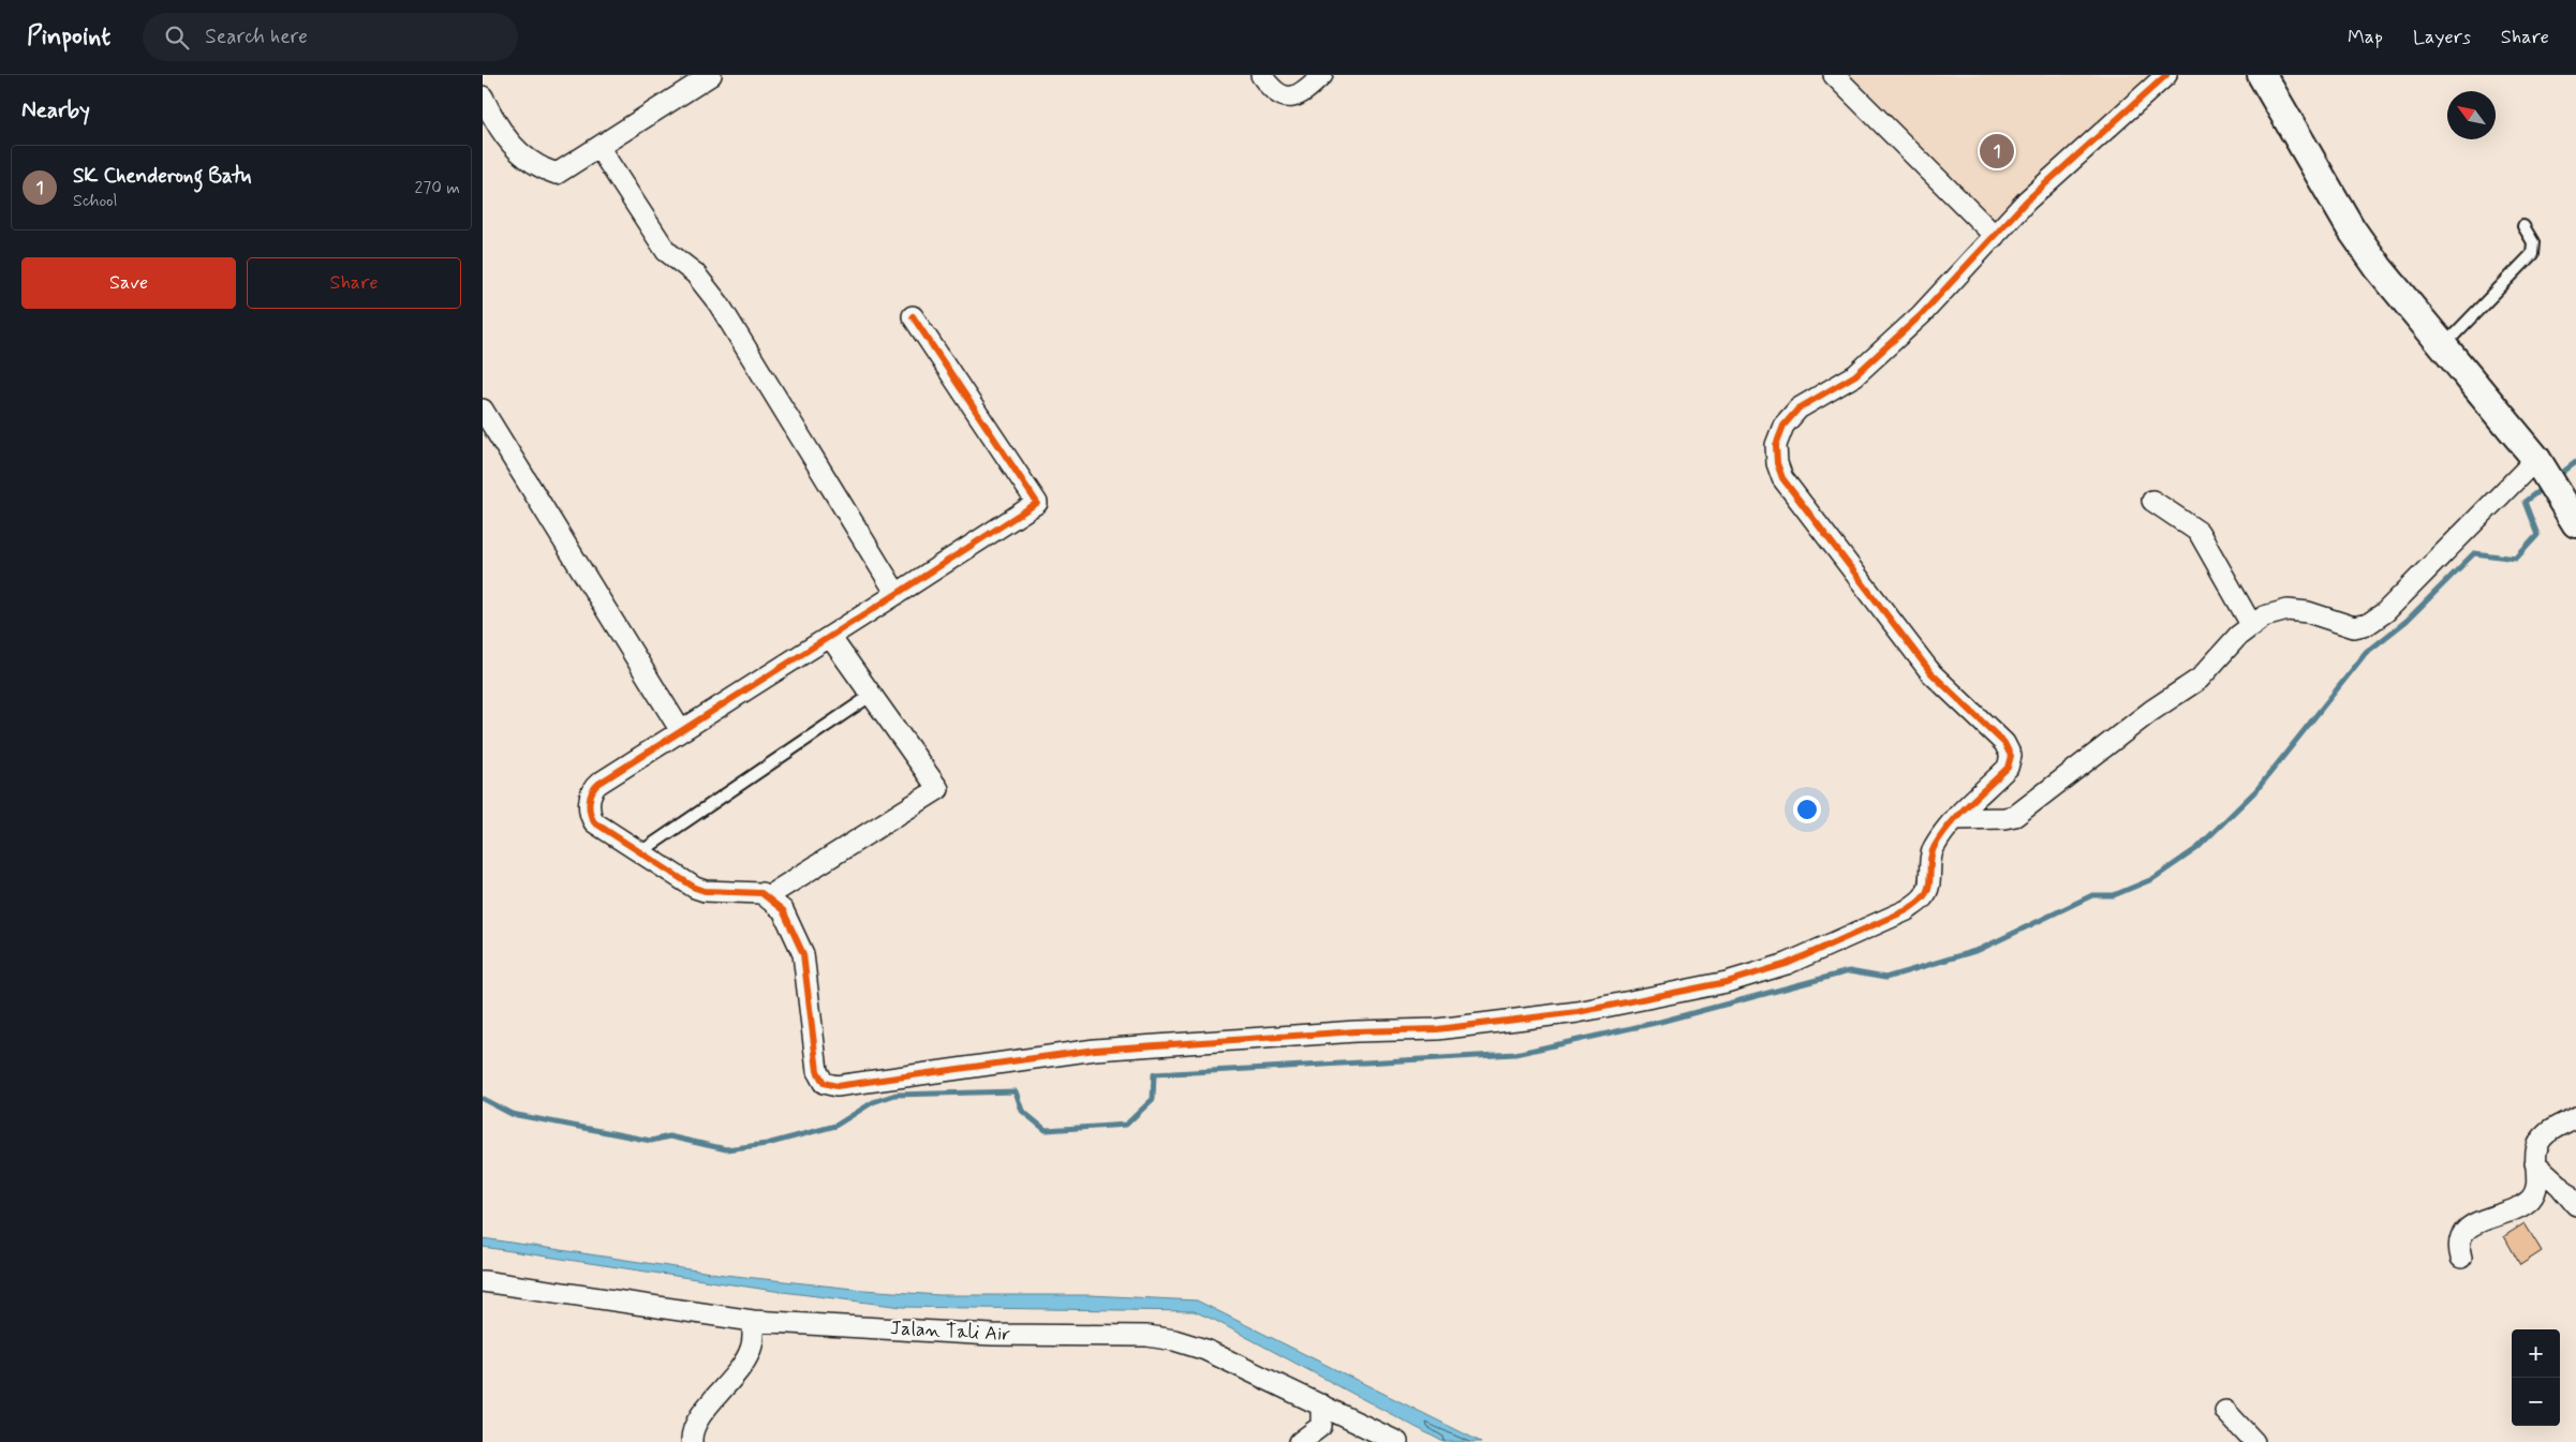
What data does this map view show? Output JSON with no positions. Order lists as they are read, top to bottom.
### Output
{
  "streets": {
    "street": ["Jalan Tali Air"]
  },
  "north": "top left",
  "page": {
    "header": "Pinpoint",
    "search": "Search here",
    "nav": ["Map", "Layers", "Share"],
    "heading": "Nearby",
    "pins": "1",
    "list": [
      {
        "mark": "1",
        "name": "SK Chenderong Batu",
        "note": "School",
        "value": "270 m"
      }
    ],
    "buttons": ["Save", "Share"],
    "map_buttons": ["+", "−"]
  }
}
